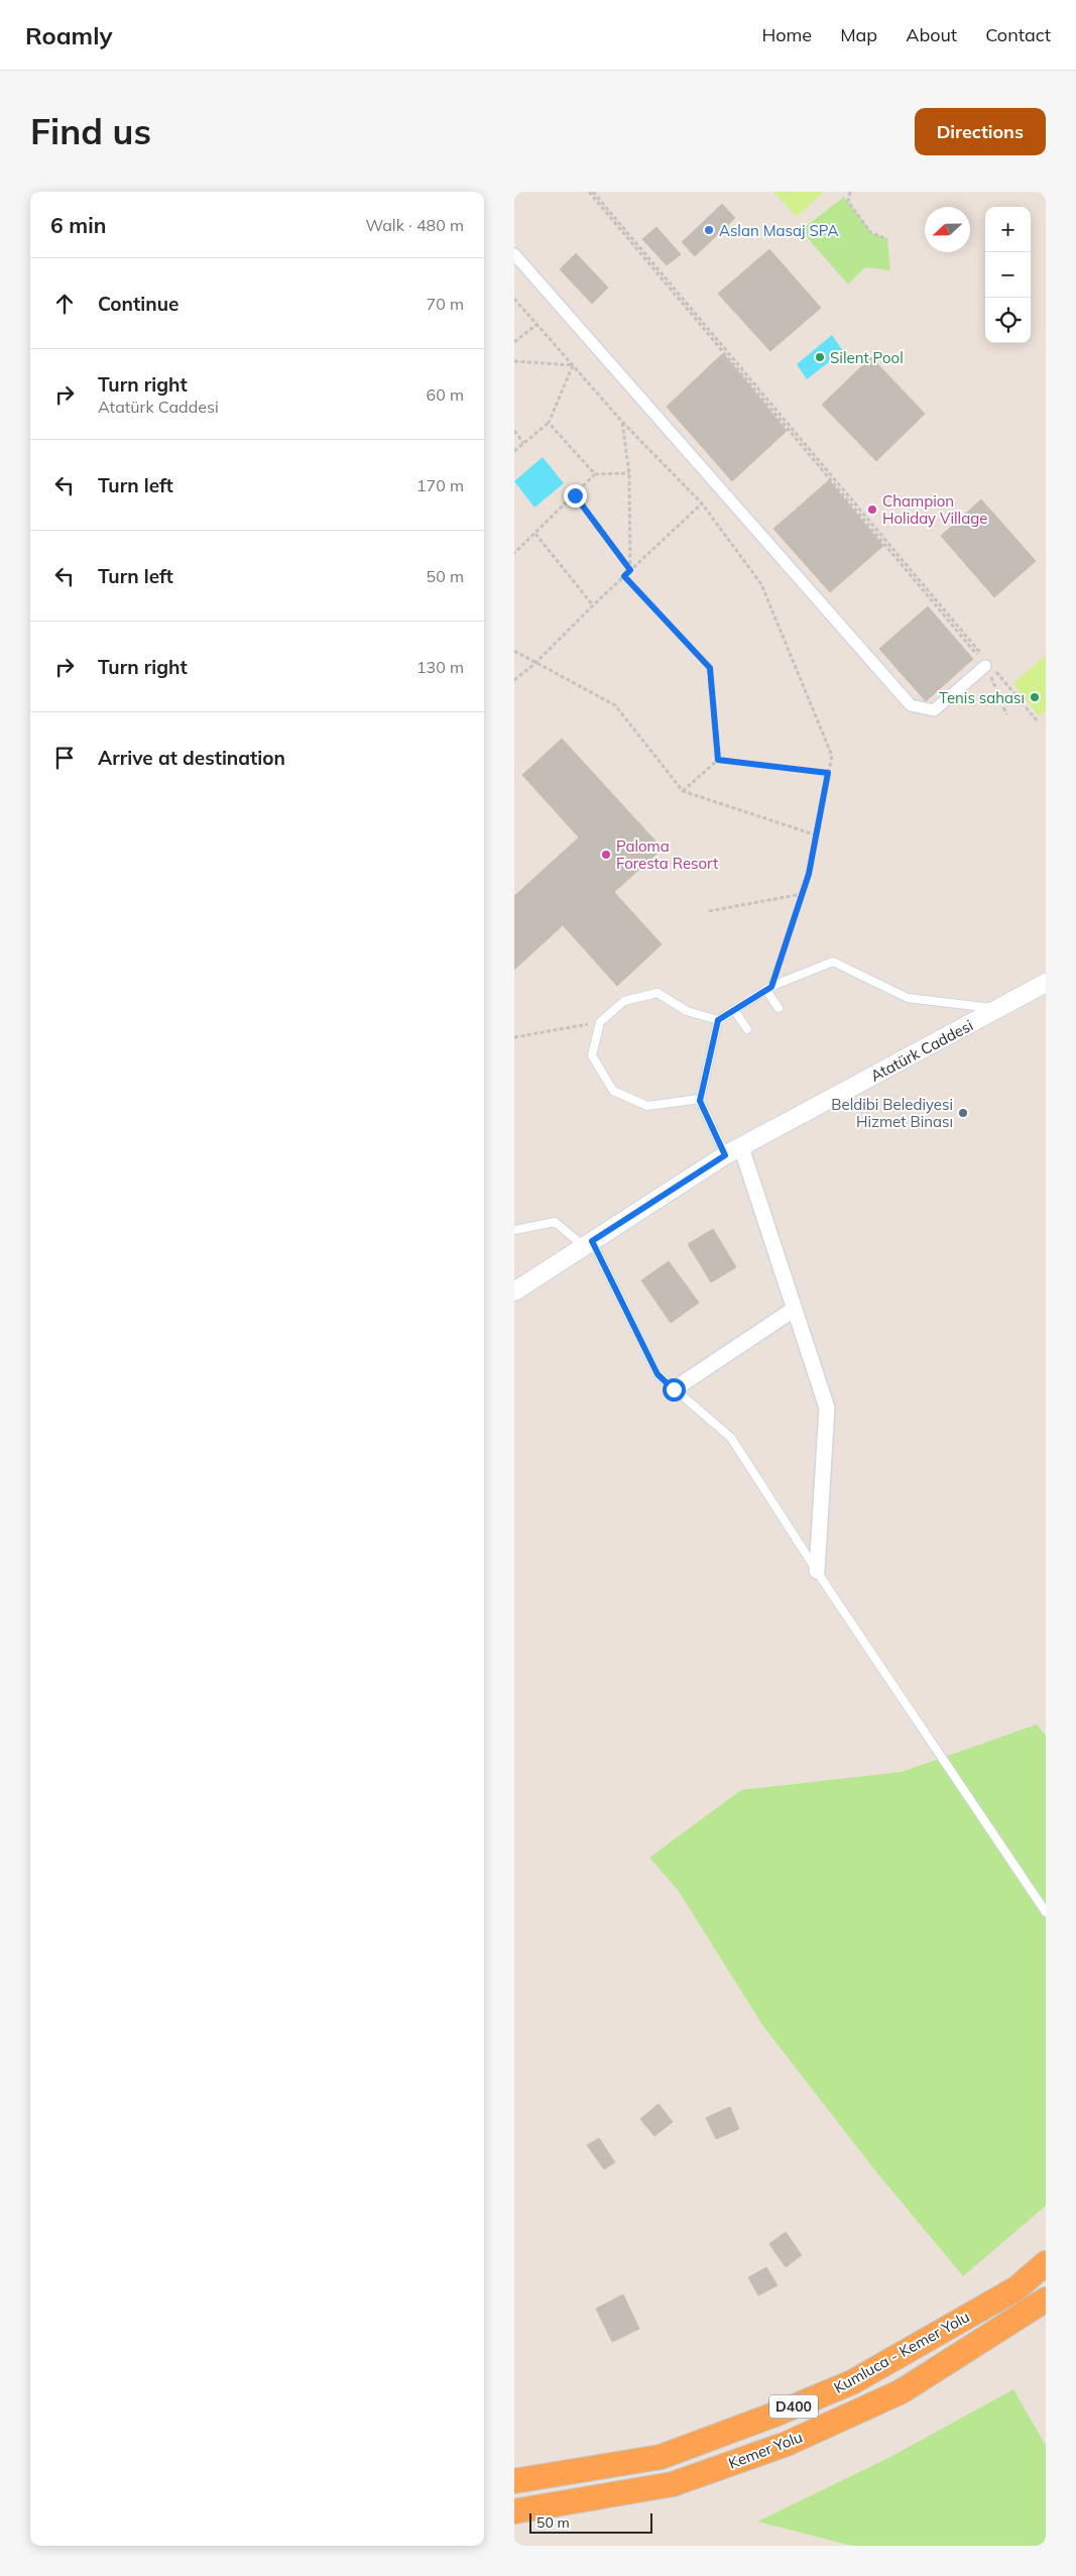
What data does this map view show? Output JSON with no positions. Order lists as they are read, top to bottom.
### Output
{
  "streets": {
    "highway": ["Kumluca - Kemer Yolu", "D400", "Kemer Yolu"],
    "street": ["Atatürk Caddesi"]
  },
  "places": [
    "Aslan Masaj SPA",
    "Silent Pool",
    "Champion Holiday Village",
    "Tenis sahası",
    "Paloma Foresta Resort",
    "Beldibi Belediyesi Hizmet Binası"
  ],
  "scale_bar": "50 m",
  "north": "left",
  "page": {
    "header": "Roamly",
    "nav": [
      "Home",
      "Map",
      "About",
      "Contact"
    ],
    "buttons": "Directions",
    "title": "Find us",
    "heading": ["6 min", "Walk · 480 m"],
    "map_buttons": ["+", "−"],
    "list": [
      ["Continue", "70 m"],
      ["Turn right", "Atatürk Caddesi", "60 m"],
      ["Turn left", "170 m"],
      ["Turn left", "50 m"],
      ["Turn right", "130 m"],
      "Arrive at destination"
    ],
    "scale": "50 m"
  }
}
